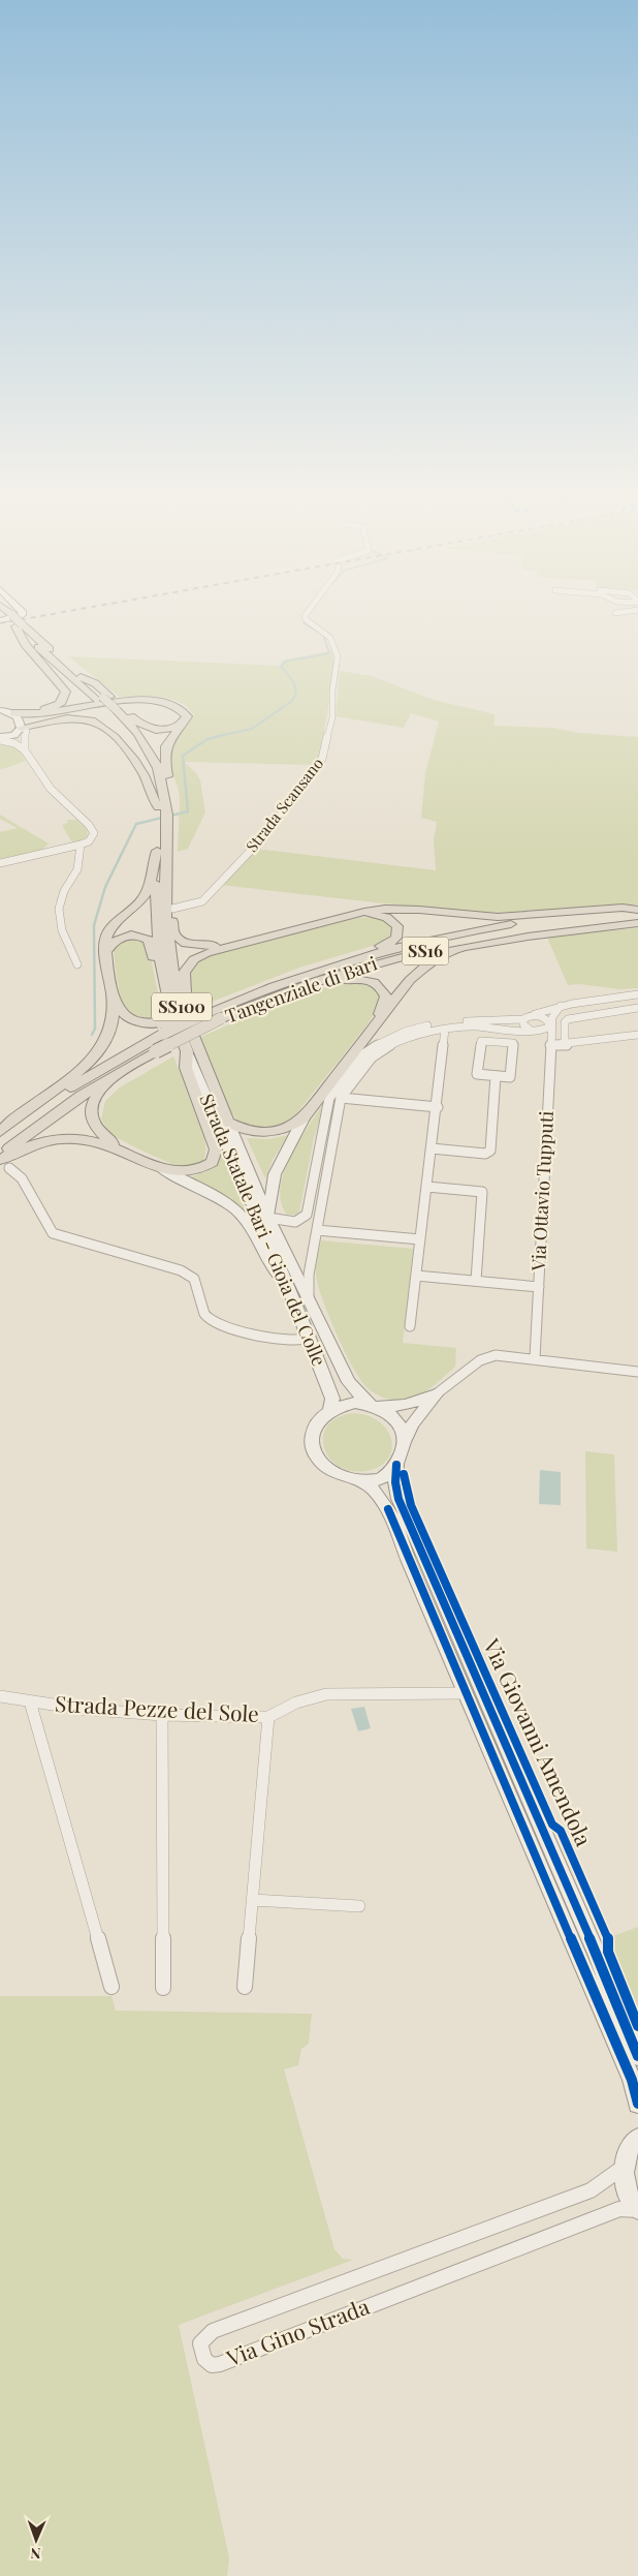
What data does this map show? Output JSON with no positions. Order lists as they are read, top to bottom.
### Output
{
  "streets": {
    "highway": ["SS16", "Tangenziale di Bari", "SS100"],
    "main road": ["Strada Statale Bari - Gioia del Colle", "Via Giovanni Amendola"],
    "street": [
      "Strada Scansano",
      "Via Ottavio Tupputi",
      "Strada Pezze del Sole",
      "Via Gino Strada"
    ]
  },
  "crossings": [
    ["Tangenziale di Bari", "SS100"],
    ["SS100", "Strada Statale Bari - Gioia del Colle"],
    ["Strada Statale Bari - Gioia del Colle", "Via Giovanni Amendola"]
  ],
  "north": "bottom"
}
